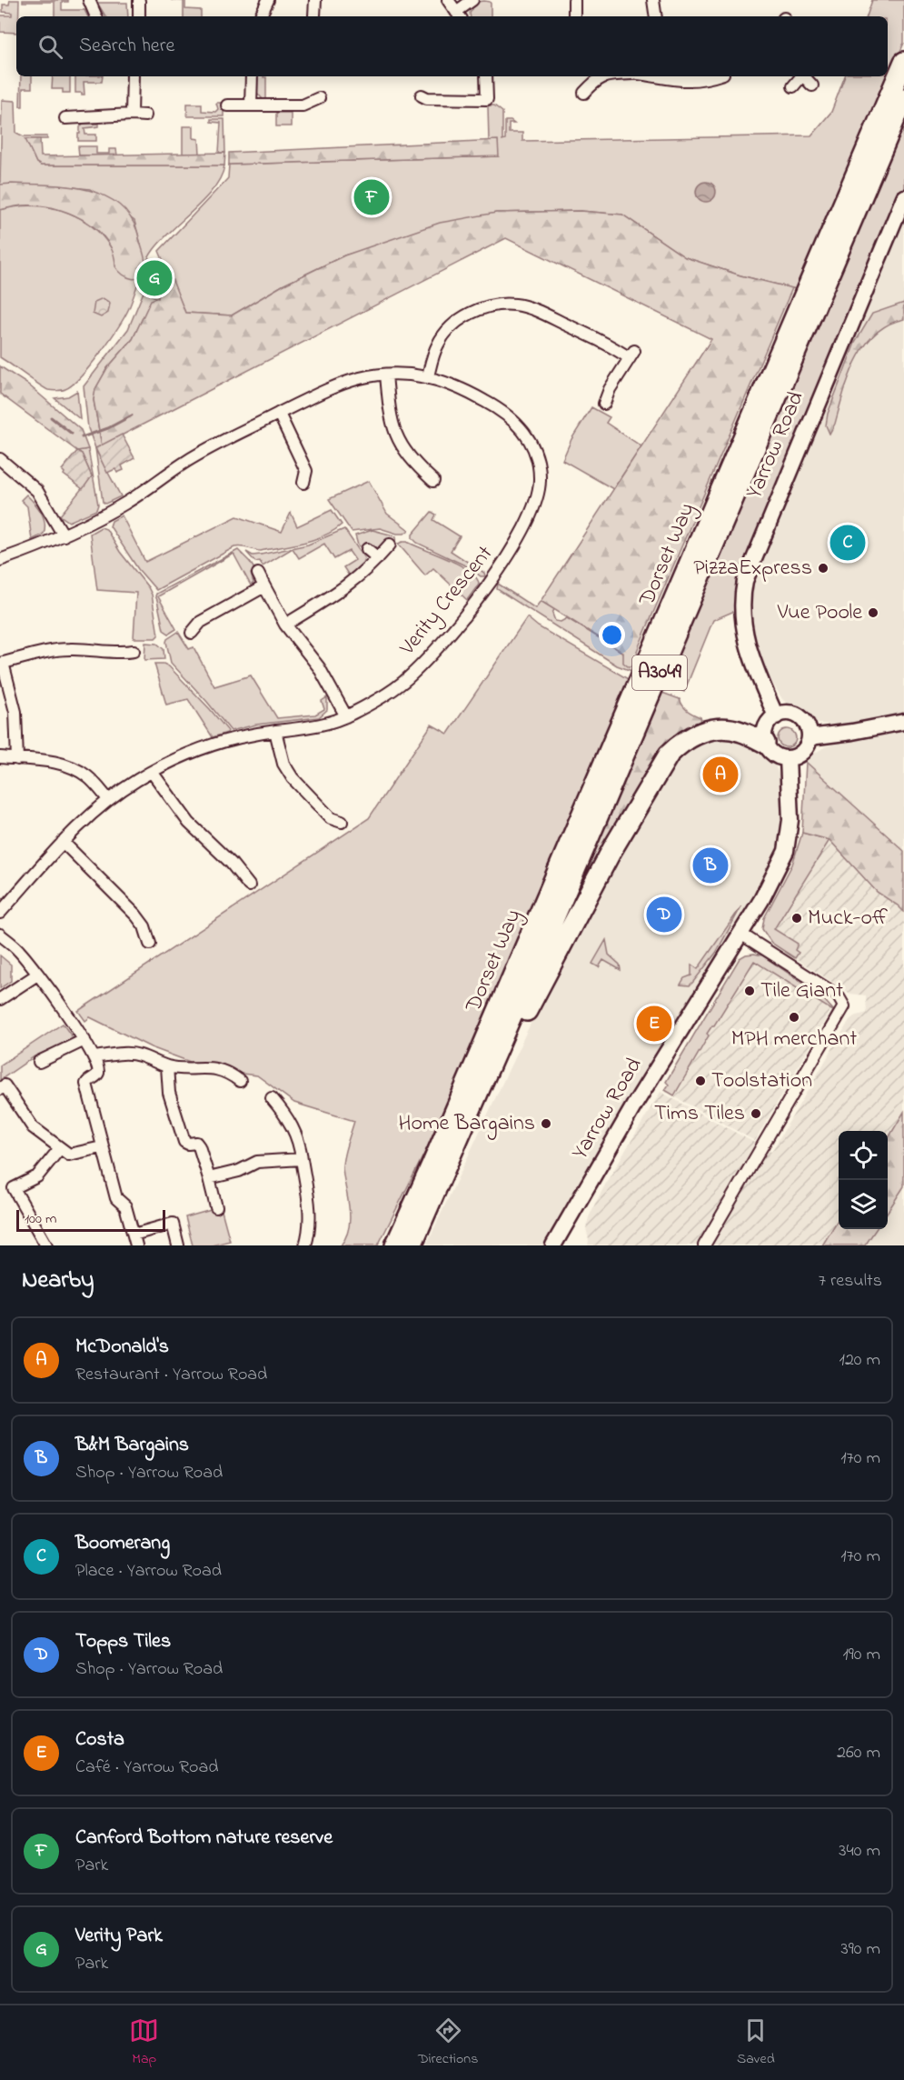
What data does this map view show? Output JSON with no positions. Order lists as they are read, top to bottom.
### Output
{
  "streets": {
    "highway": ["Dorset Way", "A3049"],
    "street": ["Yarrow Road", "Verity Crescent"]
  },
  "places": [
    "PizzaExpress",
    "Vue Poole",
    "Muck-off",
    "Tile Giant",
    "MPH merchant",
    "Toolstation",
    "Tims Tiles",
    "Home Bargains"
  ],
  "scale_bar": "100 m",
  "page": {
    "search": "Search here",
    "pins": [
      "F",
      "G",
      "C",
      "A",
      "B",
      "D",
      "E"
    ],
    "scale": "100 m",
    "heading": ["Nearby", "7 results"],
    "list": [
      {
        "mark": "A",
        "name": "McDonald's",
        "note": "Restaurant · Yarrow Road",
        "value": "120 m"
      },
      {
        "mark": "B",
        "name": "B&M Bargains",
        "note": "Shop · Yarrow Road",
        "value": "170 m"
      },
      {
        "mark": "C",
        "name": "Boomerang",
        "note": "Place · Yarrow Road",
        "value": "170 m"
      },
      {
        "mark": "D",
        "name": "Topps Tiles",
        "note": "Shop · Yarrow Road",
        "value": "190 m"
      },
      {
        "mark": "E",
        "name": "Costa",
        "note": "Café · Yarrow Road",
        "value": "260 m"
      },
      {
        "mark": "F",
        "name": "Canford Bottom nature reserve",
        "note": "Park",
        "value": "340 m"
      },
      {
        "mark": "G",
        "name": "Verity Park",
        "note": "Park",
        "value": "390 m"
      }
    ],
    "nav": ["Map", "Directions", "Saved"]
  }
}
